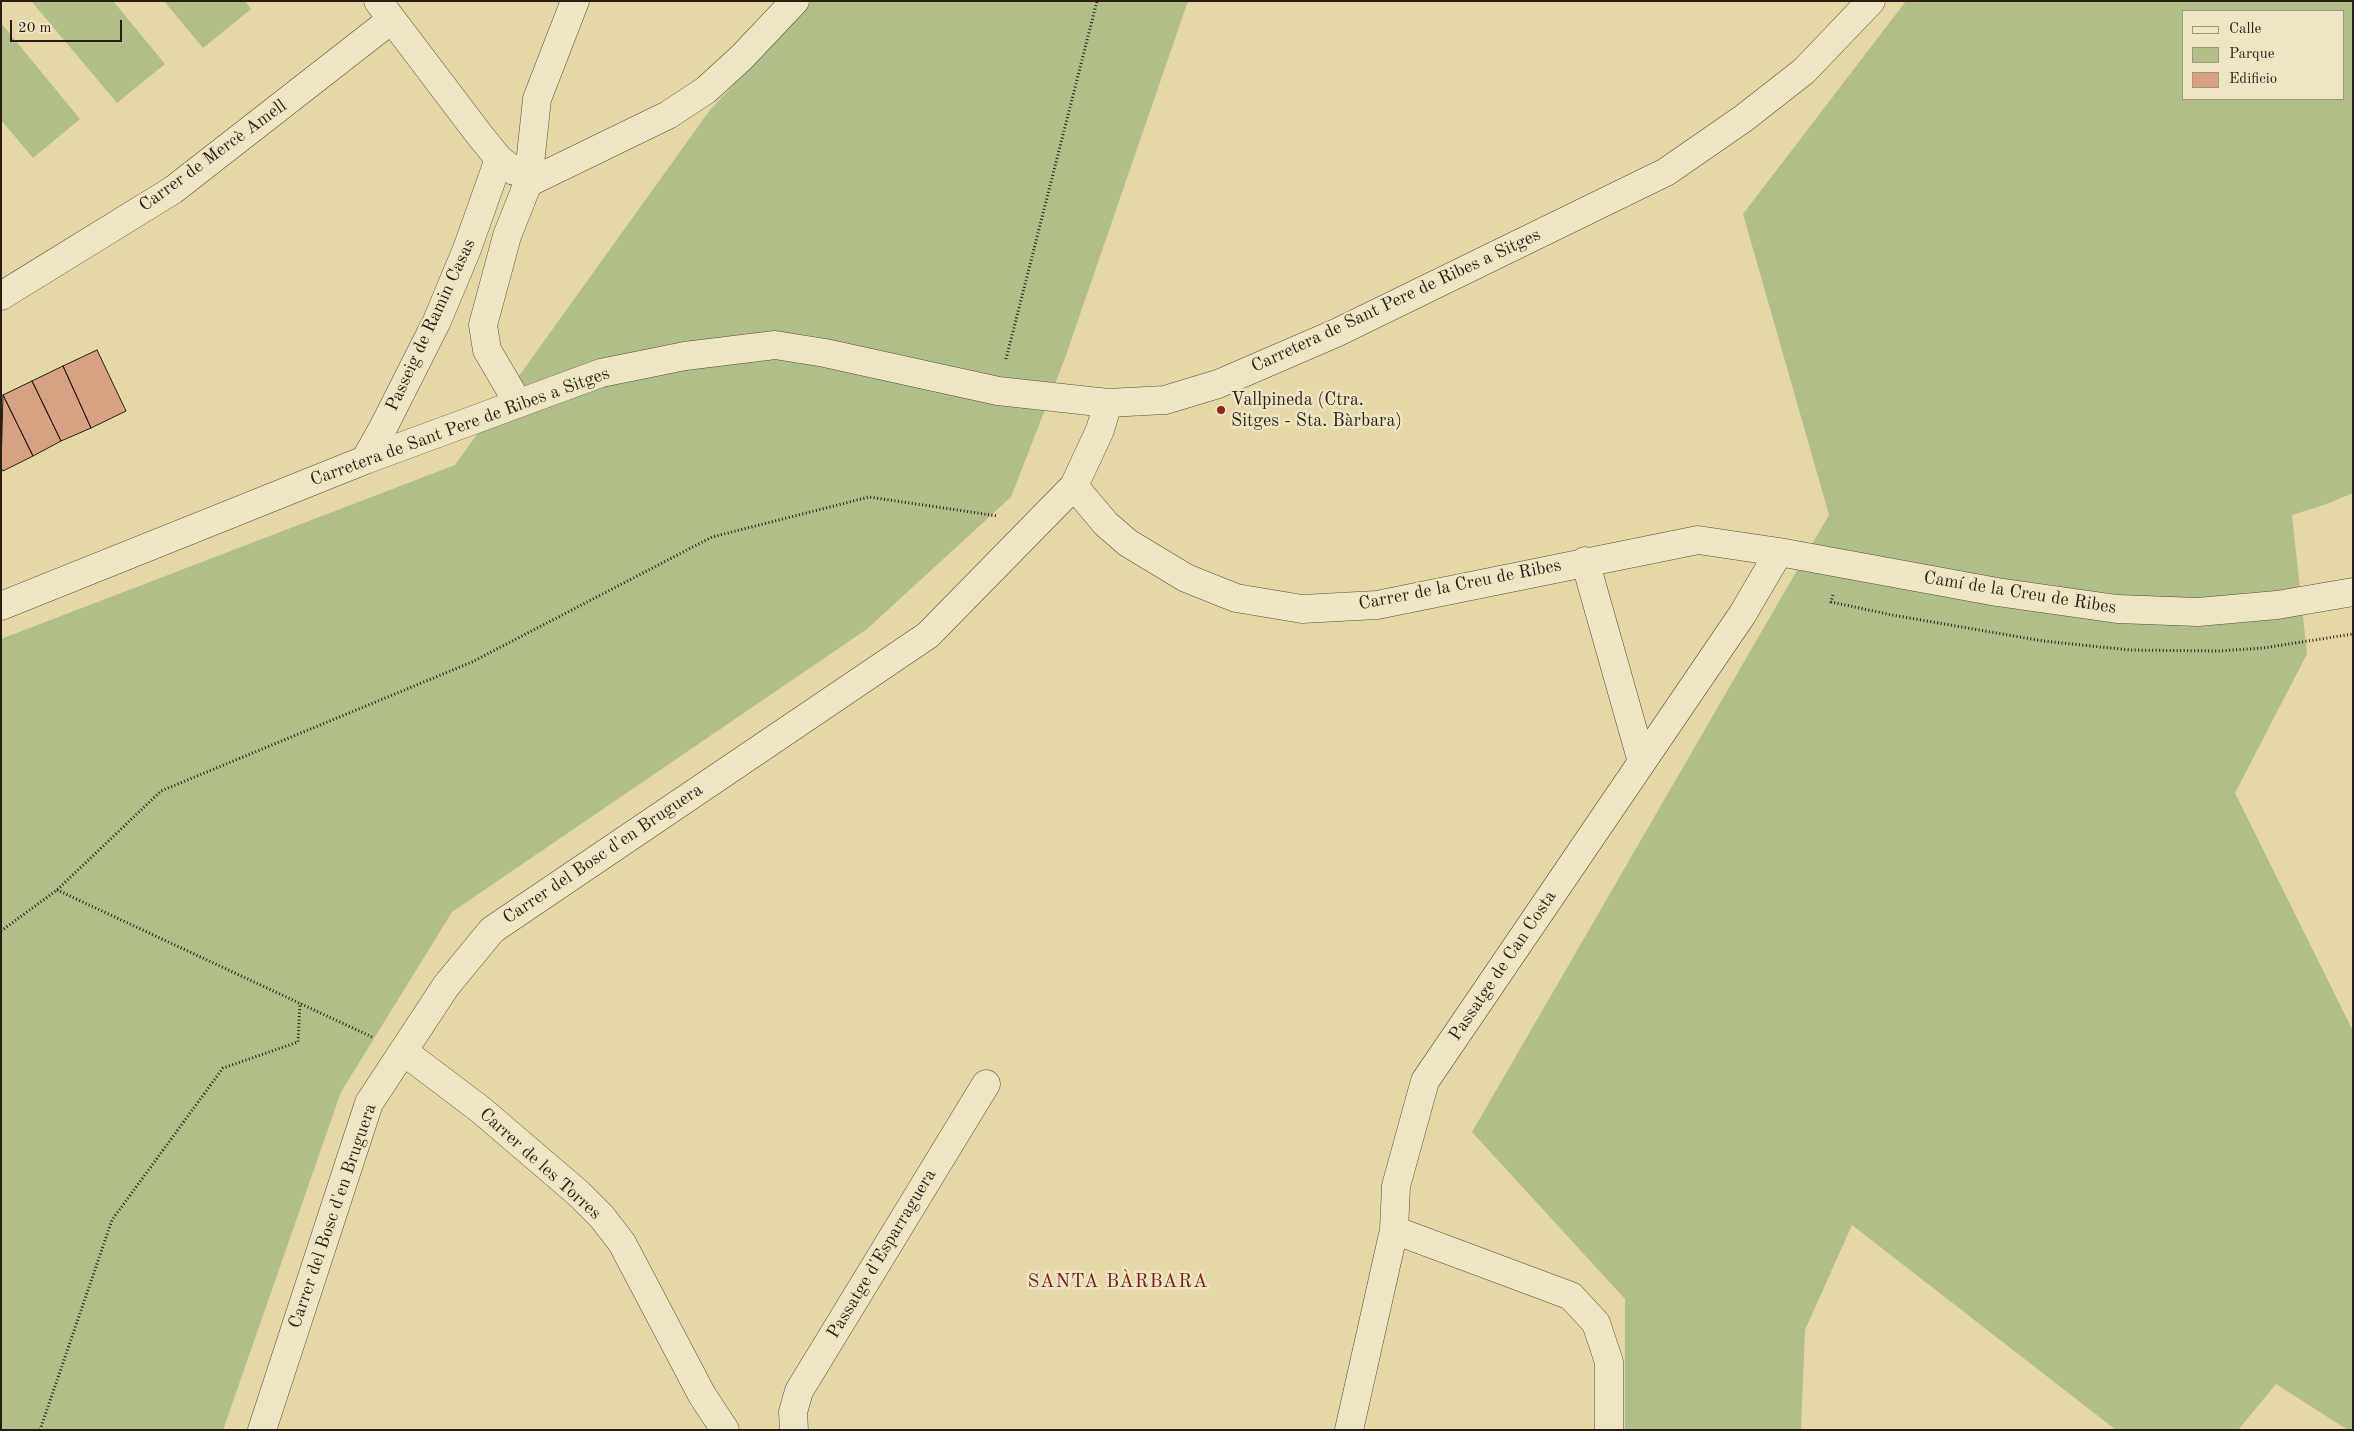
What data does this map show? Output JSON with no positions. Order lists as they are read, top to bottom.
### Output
{
  "streets": {
    "street": [
      "Carrer de Mercè Amell",
      "Carretera de Sant Pere de Ribes a Sitges",
      "Passeig de Ramin Casas",
      "Carrer de la Creu de Ribes",
      "Camí de la Creu de Ribes",
      "Carrer del Bosc d'en Bruguera",
      "Passatge de Can Costa",
      "Carrer de les Torres",
      "Passatge d'Esparraguera"
    ]
  },
  "crossings": [
    ["Carretera de Sant Pere de Ribes a Sitges", "Passeig de Ramin Casas"],
    ["Carretera de Sant Pere de Ribes a Sitges", "Carrer del Bosc d'en Bruguera"],
    ["Carrer de la Creu de Ribes", "Camí de la Creu de Ribes"],
    ["Carrer de la Creu de Ribes", "Carrer del Bosc d'en Bruguera"],
    ["Carrer de la Creu de Ribes", "Passatge de Can Costa"],
    ["Camí de la Creu de Ribes", "Passatge de Can Costa"],
    ["Carrer del Bosc d'en Bruguera", "Carrer de les Torres"]
  ],
  "districts": ["SANTA BÀRBARA"],
  "places": ["Vallpineda (Ctra. Sitges - Sta. Bàrbara)"],
  "legend": ["Calle", "Parque", "Edificio"],
  "scale_bar": "20 m"
}
